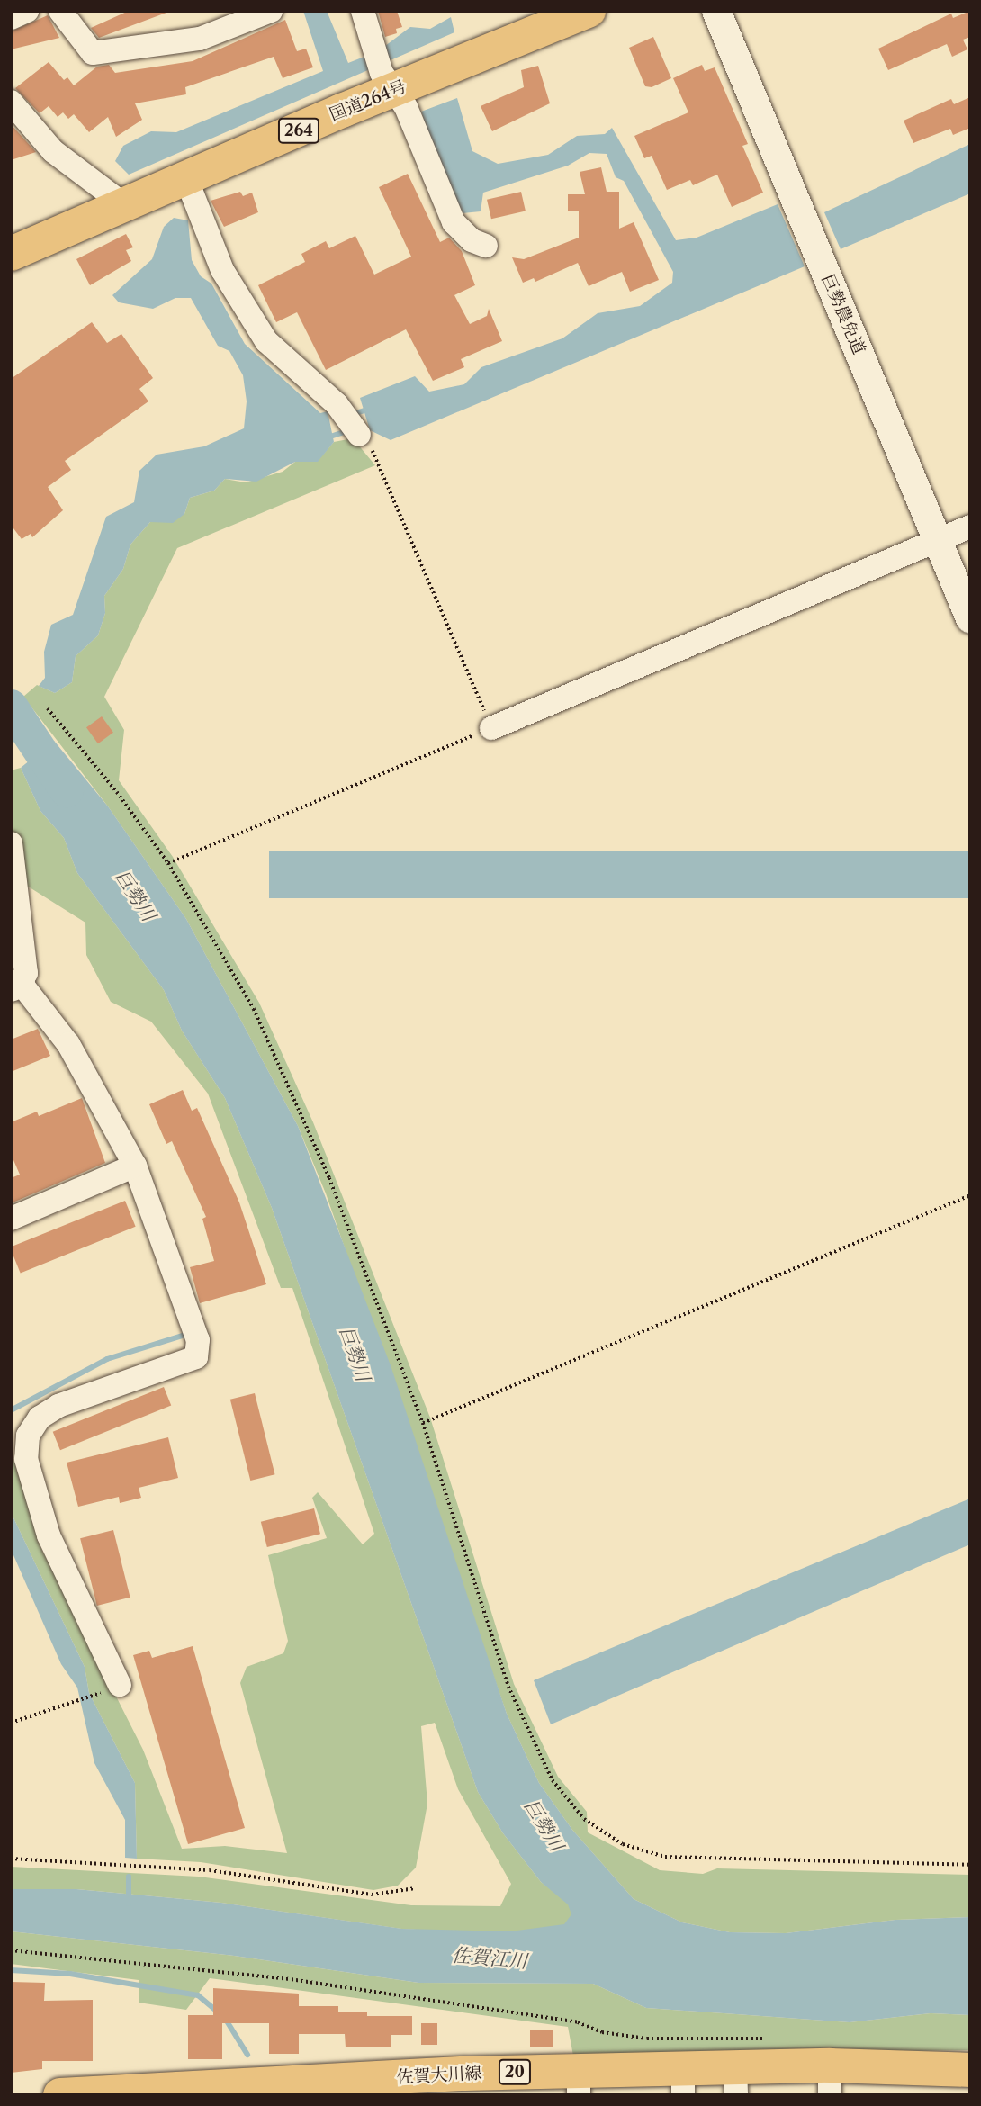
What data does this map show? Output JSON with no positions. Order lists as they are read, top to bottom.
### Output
{
  "streets": {
    "main road": [
      "国道264号",
      "264",
      "20",
      "佐賀大川線"
    ],
    "street": ["巨勢農免道"]
  },
  "water": ["巨勢川", "佐賀江川"]
}
